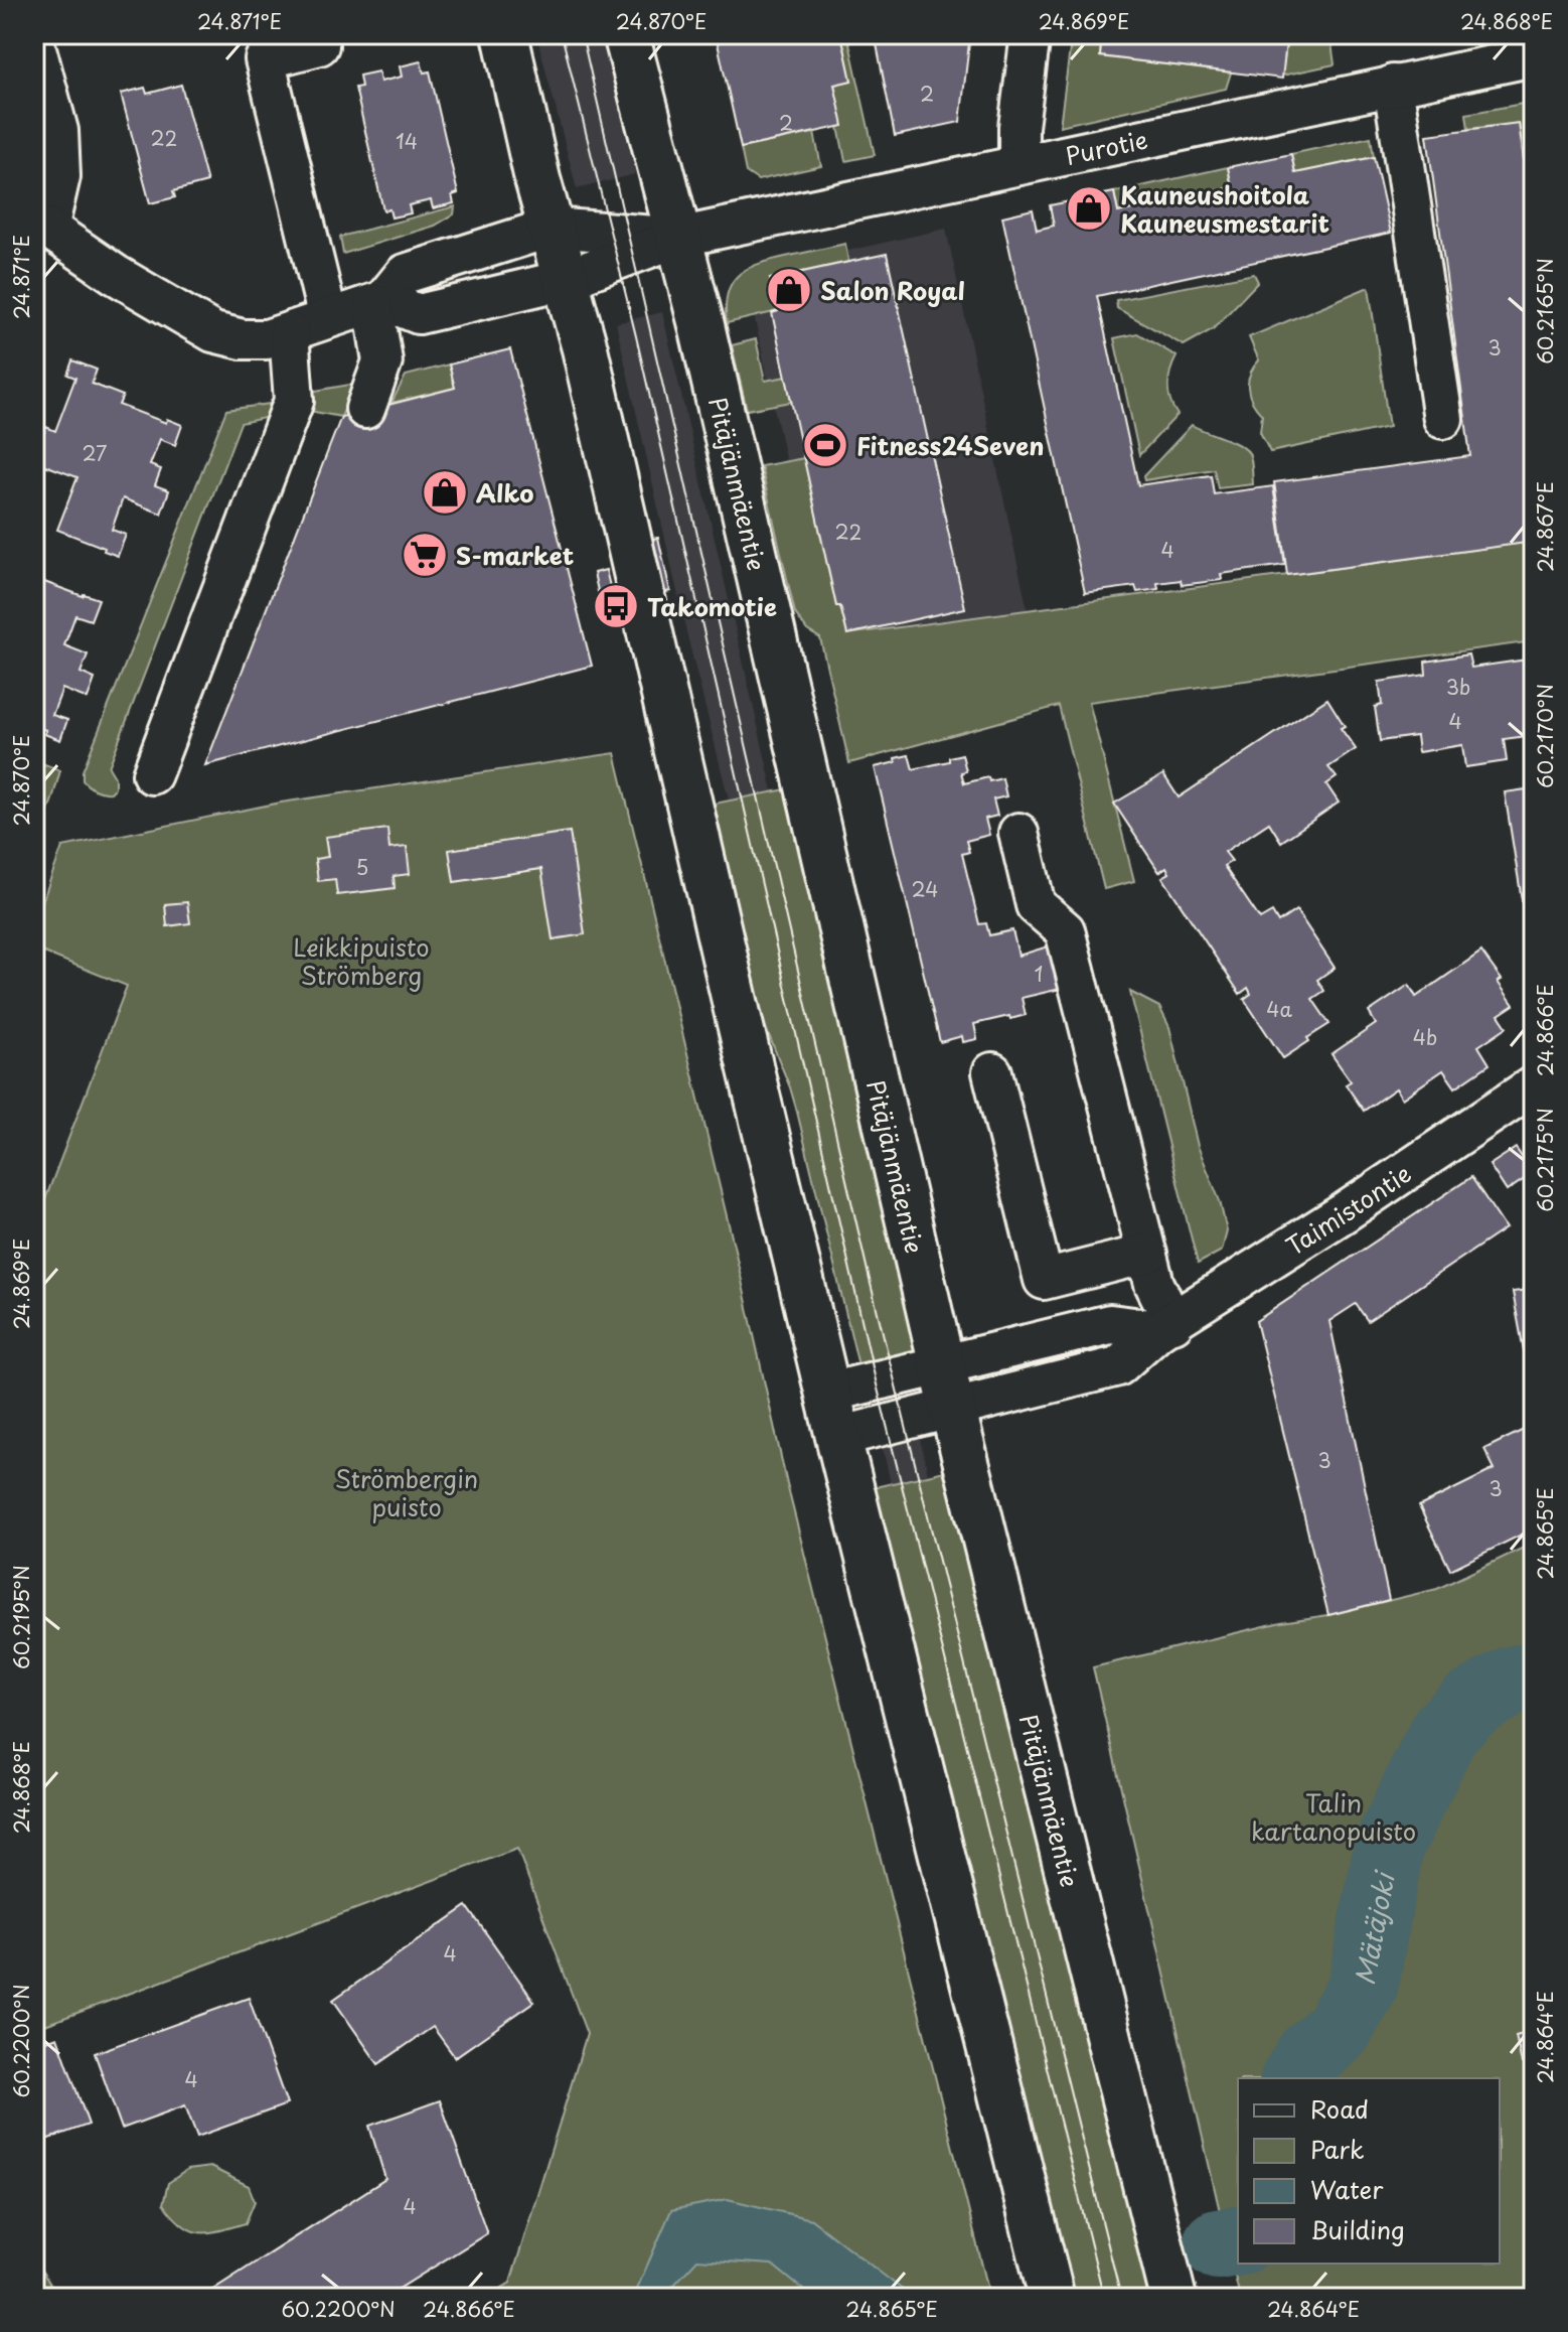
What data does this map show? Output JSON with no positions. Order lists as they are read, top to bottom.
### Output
{
  "streets": {
    "main road": ["Pitäjänmäentie"],
    "street": ["Purotie", "Taimistontie"]
  },
  "crossings": [
    ["Purotie", "Pitäjänmäentie"],
    ["Pitäjänmäentie", "Taimistontie"]
  ],
  "water": ["Mätäjoki"],
  "parks": ["Leikkipuisto Strömberg", "Strömbergin puisto", "Talin kartanopuisto"],
  "places": {
    "shop": ["Kauneushoitola Kauneusmestarit", "Salon Royal", "Alko"],
    "sports": ["Fitness24Seven"],
    "supermarket": ["S-market"],
    "bus stop": ["Takomotie"]
  },
  "house_numbers": [
    "2",
    "2",
    "22",
    "14",
    "3",
    "27",
    "22",
    "4",
    "3b",
    "4",
    "5",
    "24",
    "1",
    "4a",
    "4b",
    "3",
    "3",
    "4",
    "4",
    "4"
  ],
  "legend": [
    "Road",
    "Park",
    "Water",
    "Building"
  ],
  "coordinates": [
    "24.871°E",
    "24.870°E",
    "24.869°E",
    "24.868°E",
    "60.2165°N",
    "24.867°E",
    "60.2170°N",
    "24.866°E",
    "60.2175°N",
    "24.865°E",
    "60.2195°N",
    "24.864°E",
    "60.2200°N"
  ]
}
